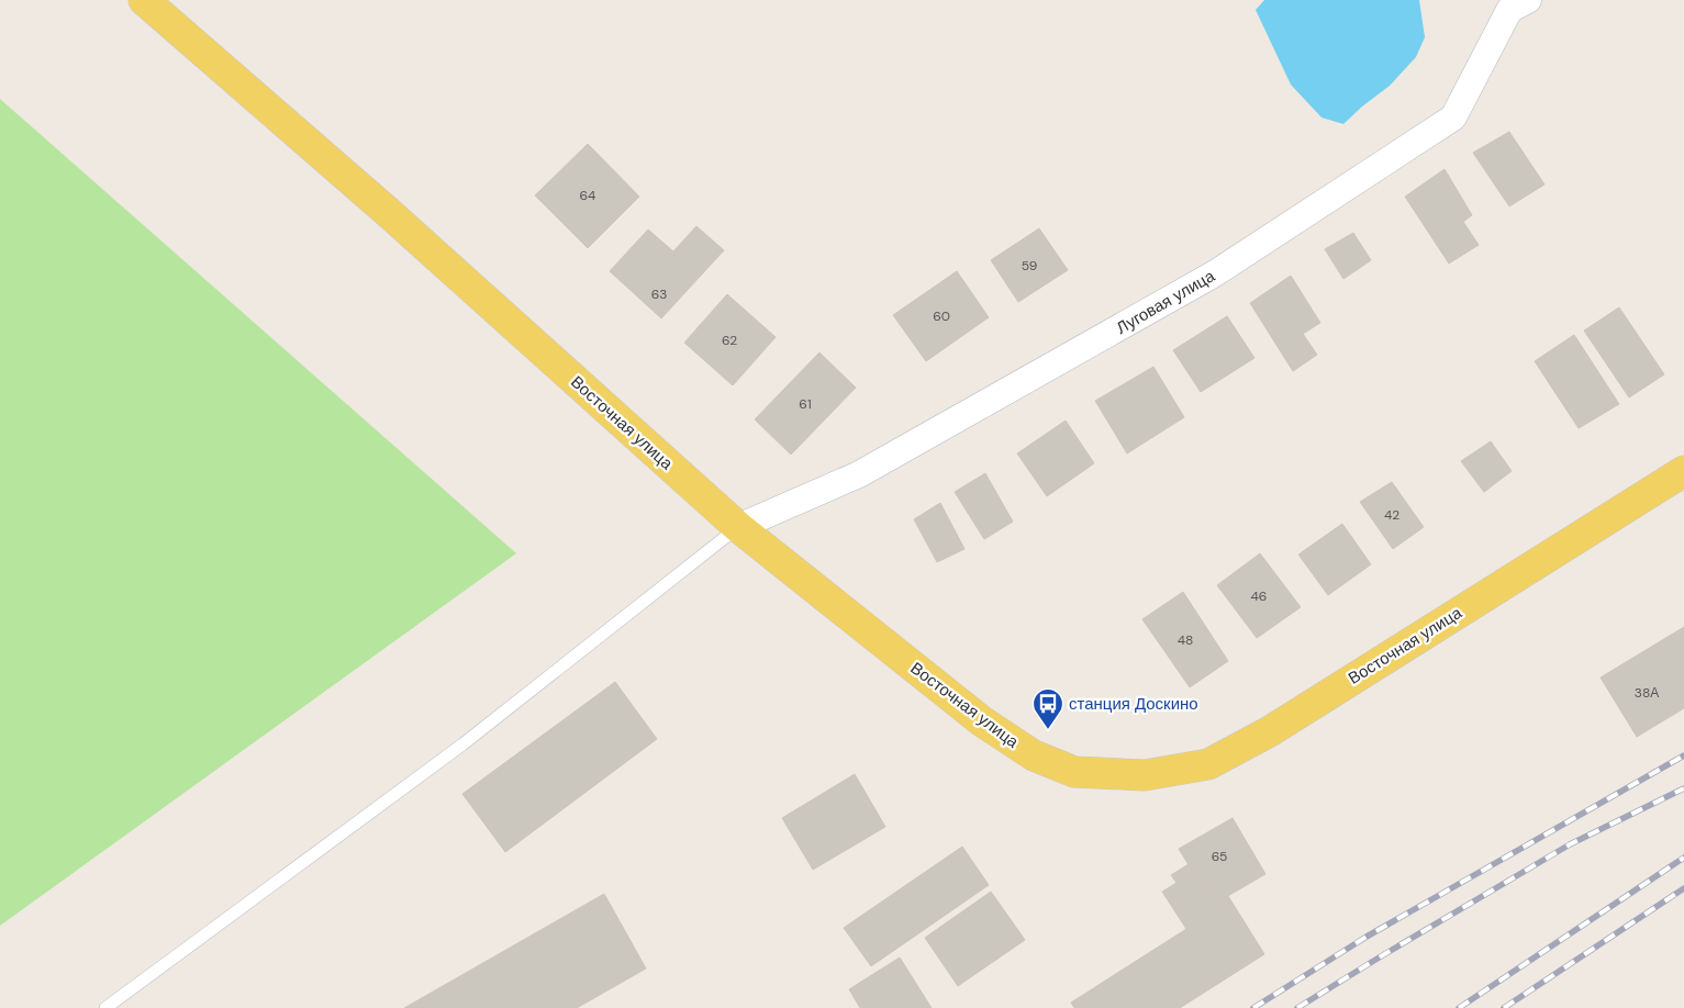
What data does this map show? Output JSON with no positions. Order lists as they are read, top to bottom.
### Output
{
  "streets": {
    "main road": ["Восточная улица"],
    "street": ["Луговая улица"]
  },
  "crossings": [
    ["Луговая улица", "Восточная улица"]
  ],
  "places": {
    "bus stop": ["станция Доскино"]
  },
  "house_numbers": [
    "64",
    "59",
    "63",
    "60",
    "62",
    "61",
    "42",
    "46",
    "48",
    "38А",
    "65"
  ]
}
